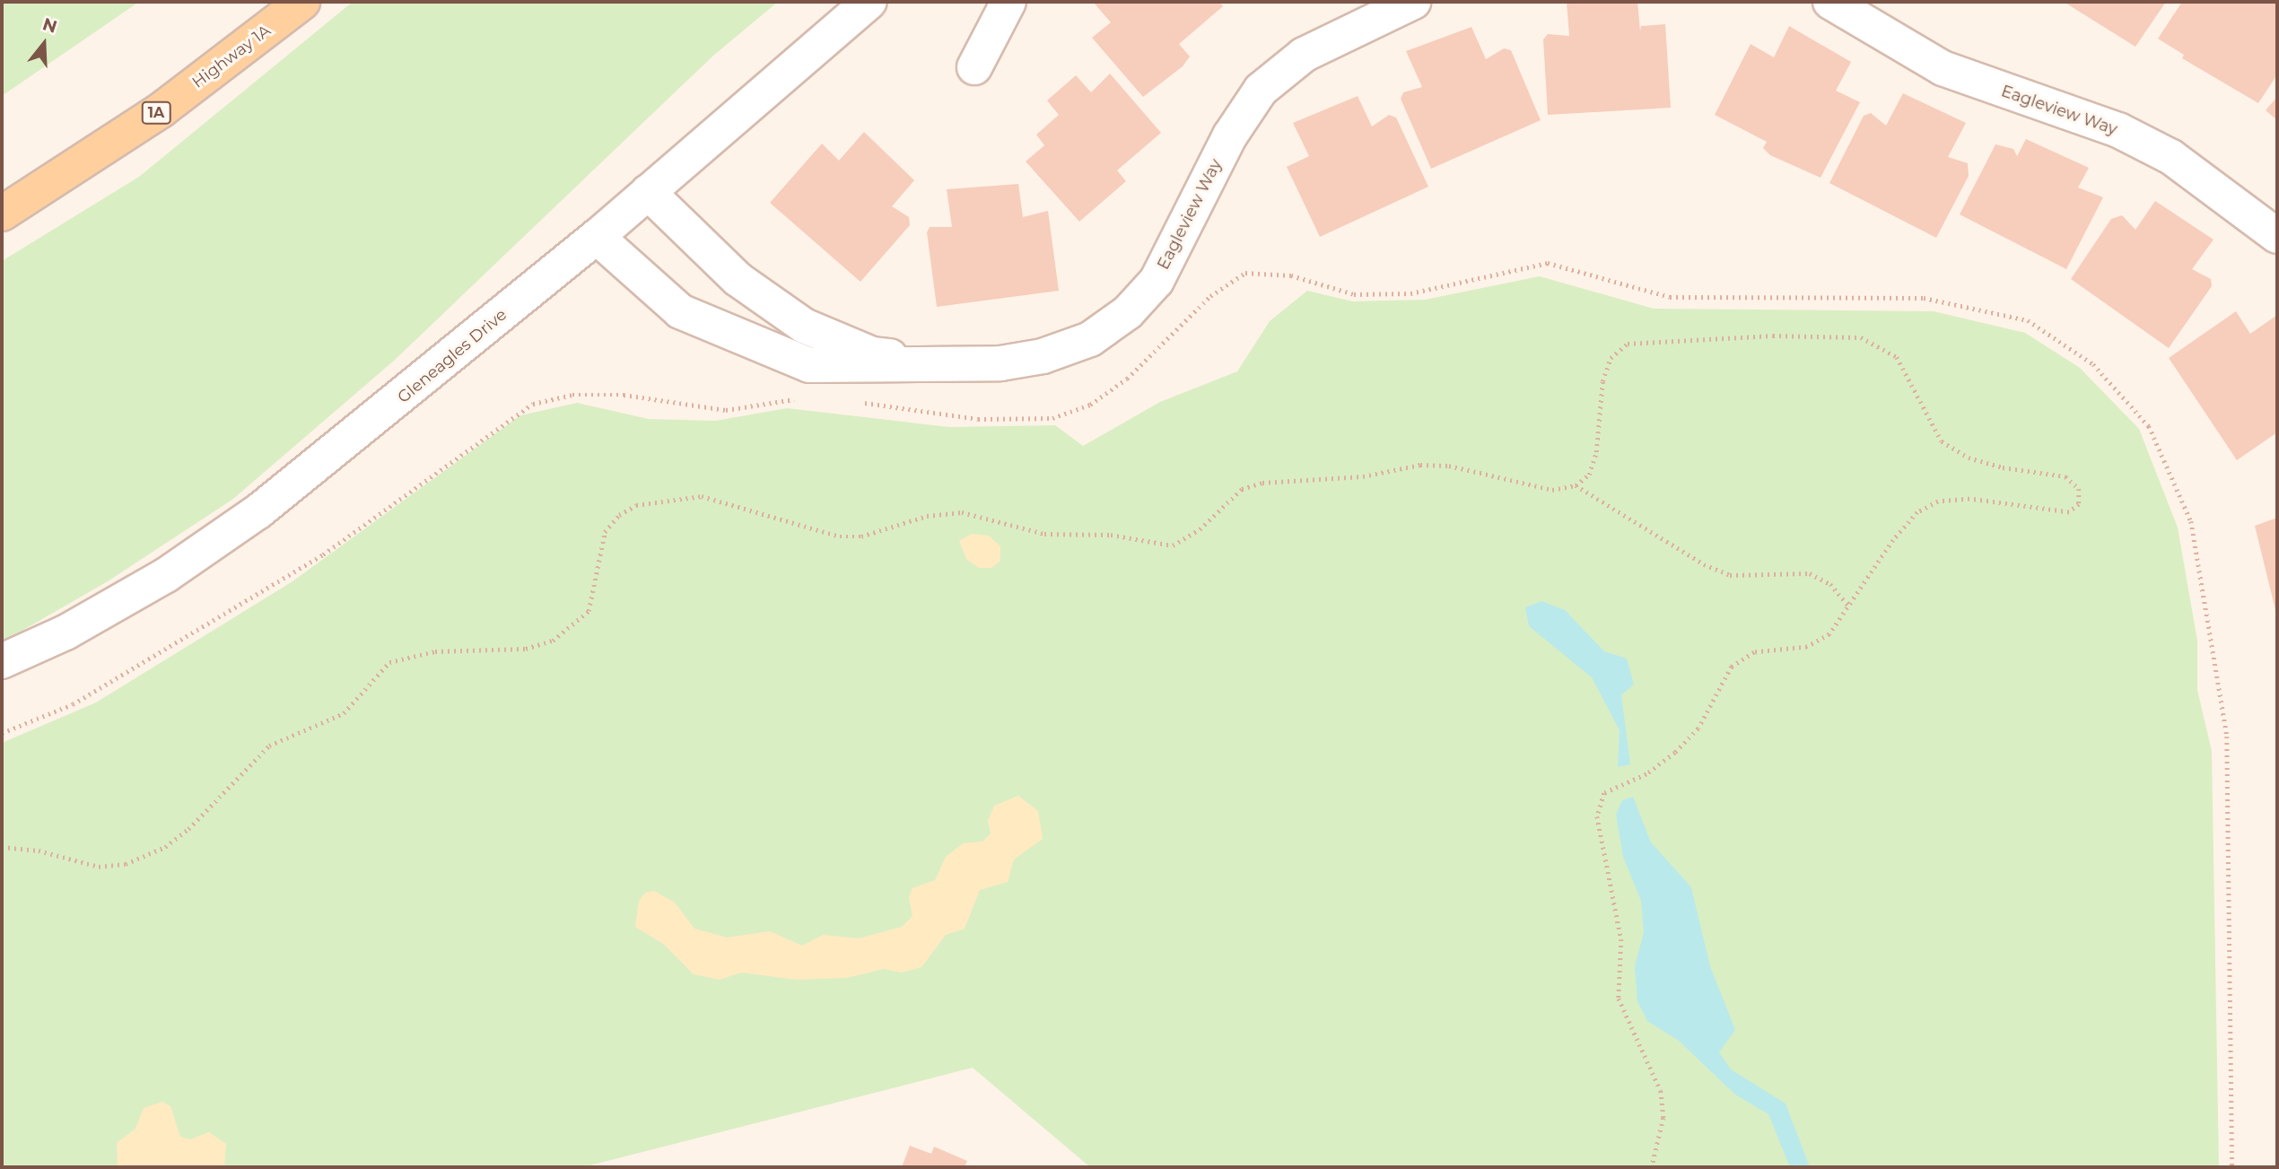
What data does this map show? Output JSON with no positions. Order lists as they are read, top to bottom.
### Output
{
  "streets": {
    "main road": ["Highway 1A", "1A"],
    "street": ["Eagleview Way", "Gleneagles Drive"]
  },
  "crossings": [
    ["Eagleview Way", "Gleneagles Drive"]
  ],
  "north": "top"
}
